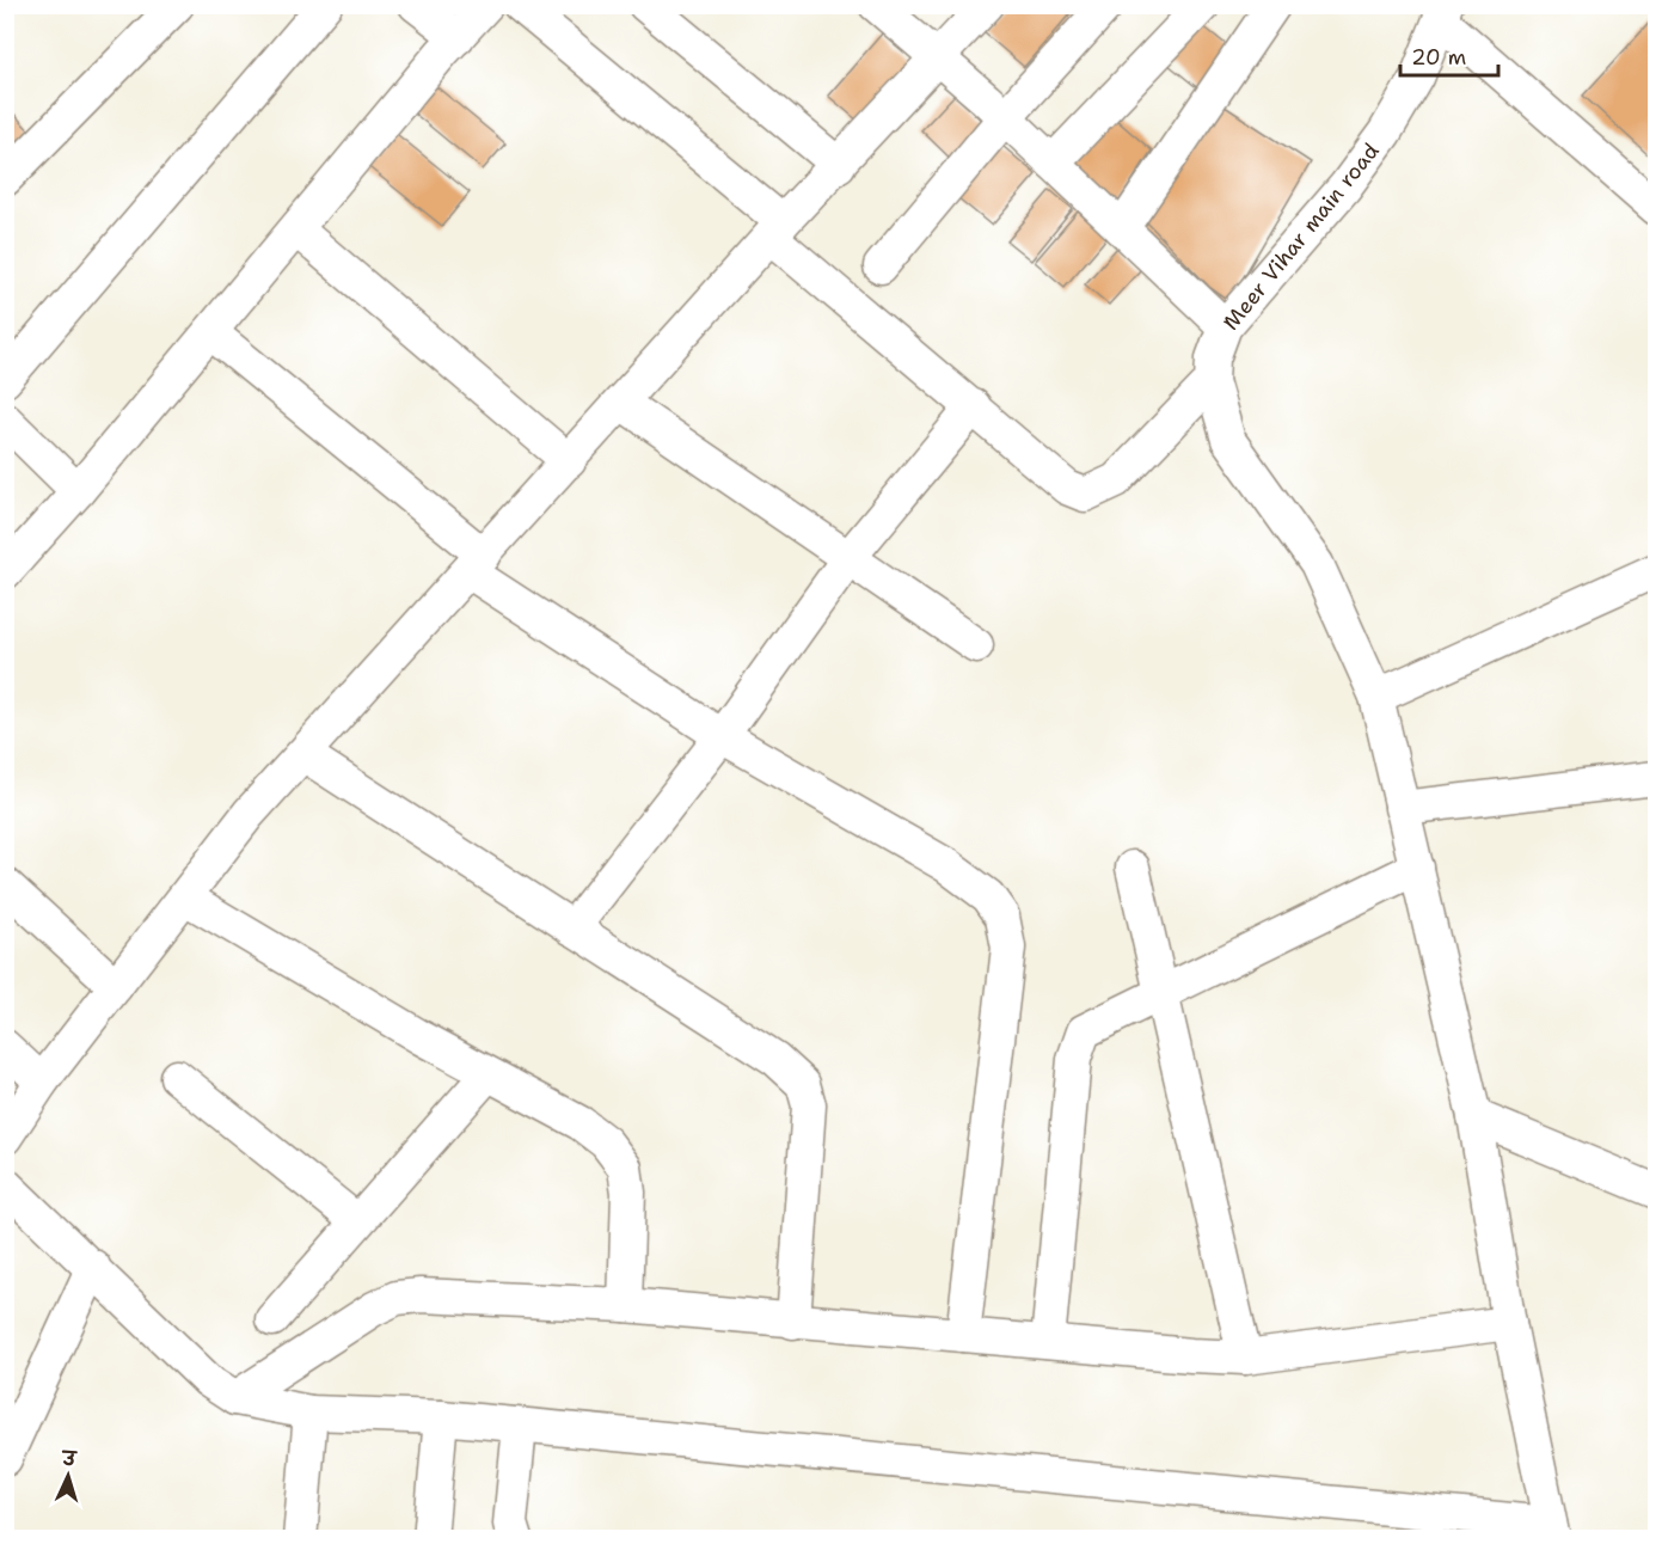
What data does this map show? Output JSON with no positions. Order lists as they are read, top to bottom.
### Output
{
  "streets": {
    "street": ["Meer Vihar main road"]
  },
  "scale_bar": "20 m",
  "north": "top"
}
